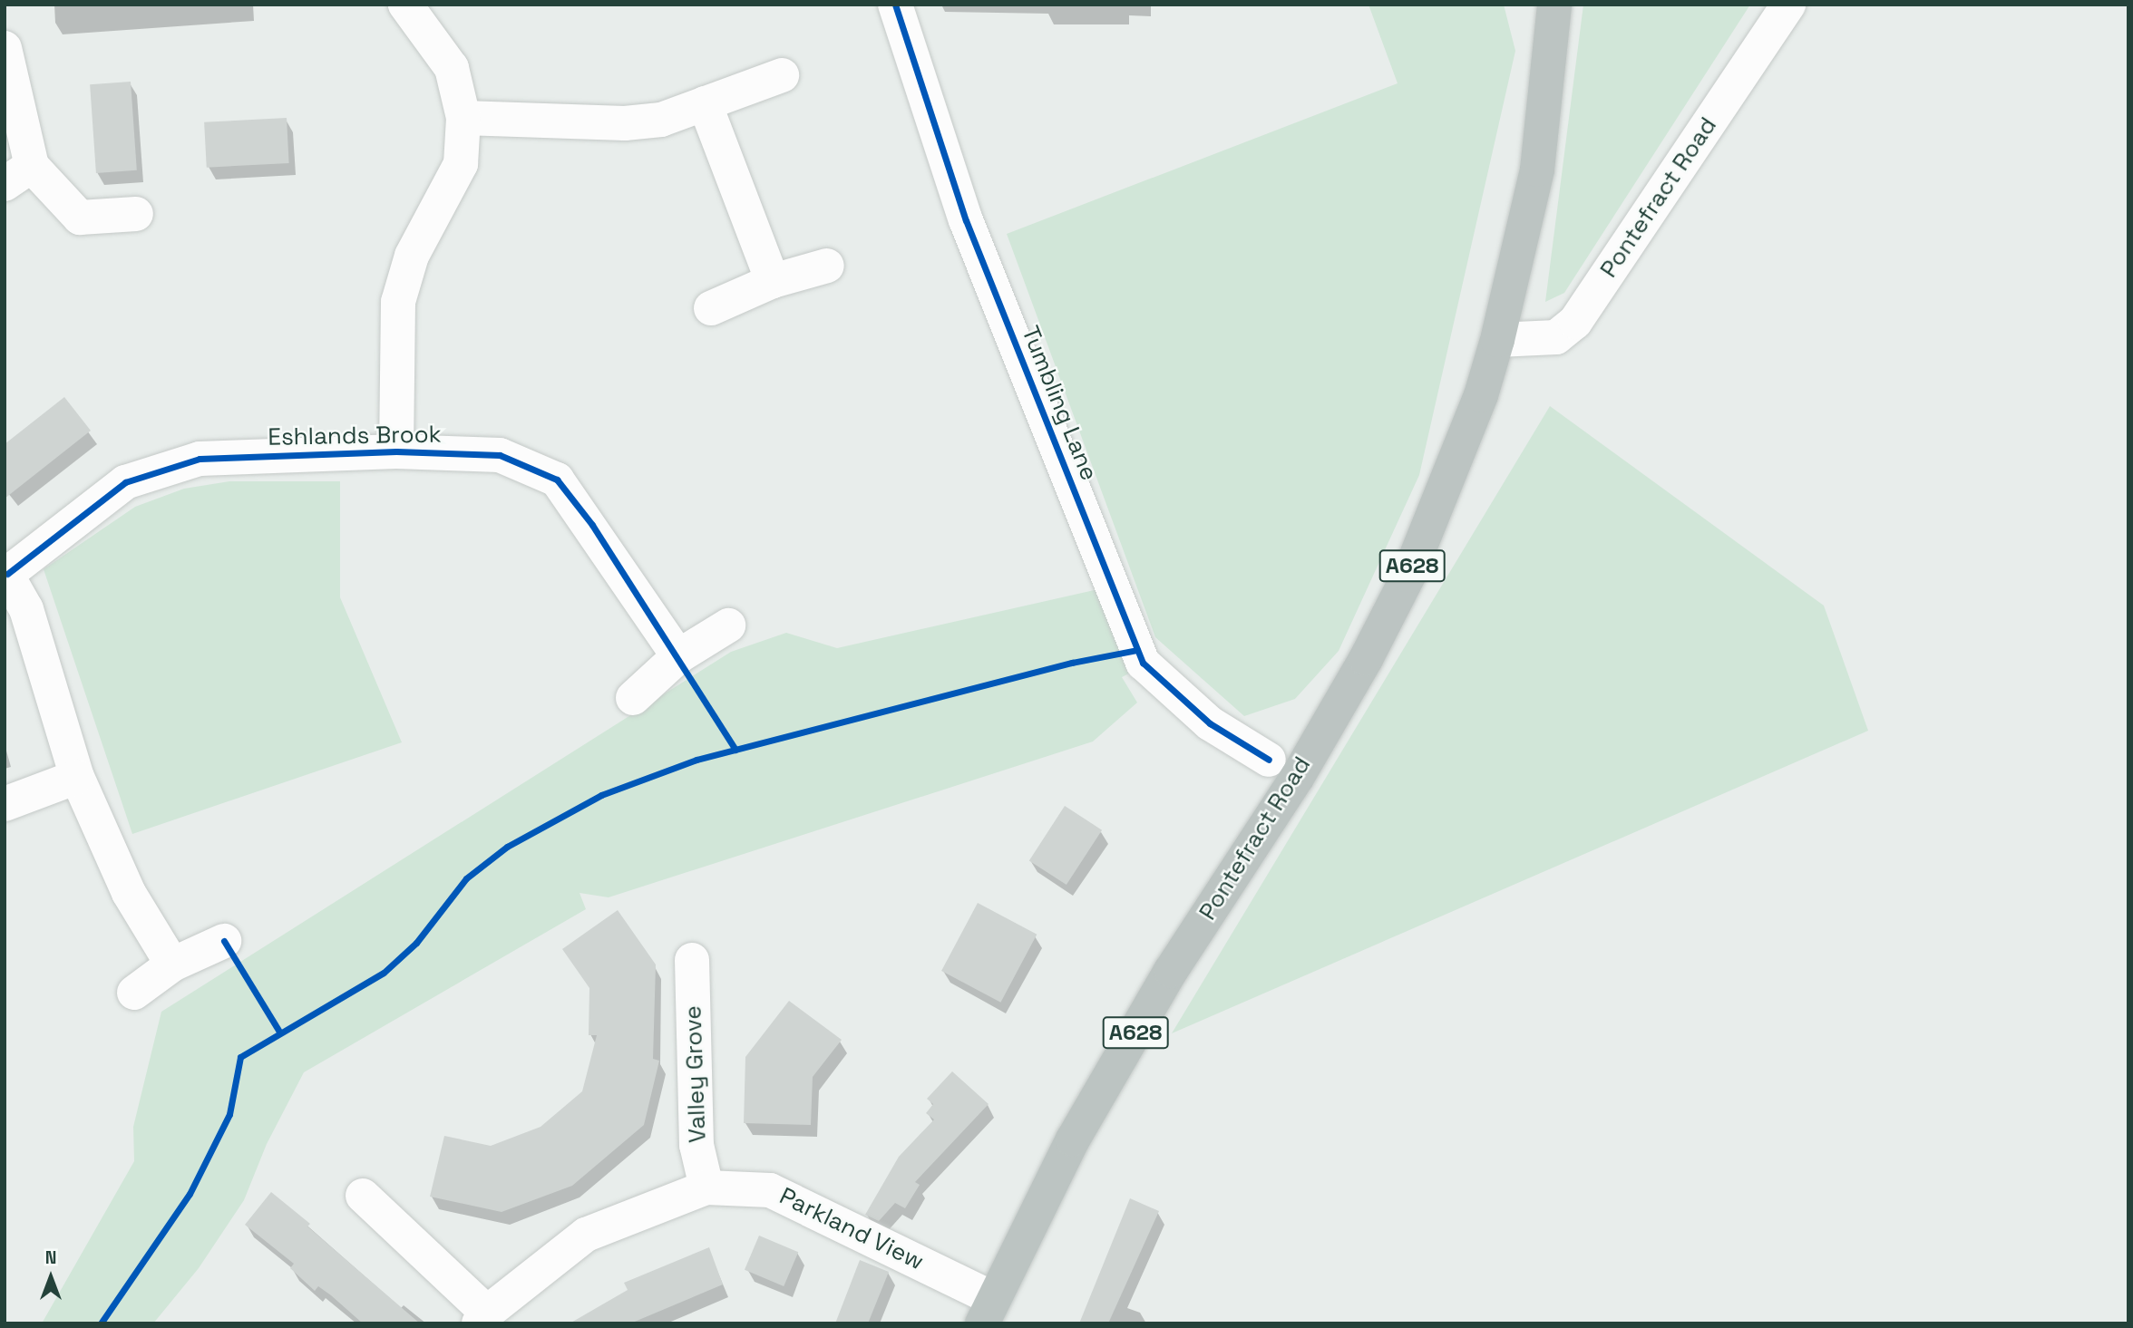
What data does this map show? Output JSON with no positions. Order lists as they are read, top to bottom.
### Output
{
  "streets": {
    "highway": ["Pontefract Road", "A628"],
    "street": [
      "Tumbling Lane",
      "Eshlands Brook",
      "Valley Grove",
      "Parkland View"
    ]
  },
  "crossings": [
    ["Pontefract Road", "Parkland View"],
    ["Valley Grove", "Parkland View"]
  ],
  "north": "top"
}
